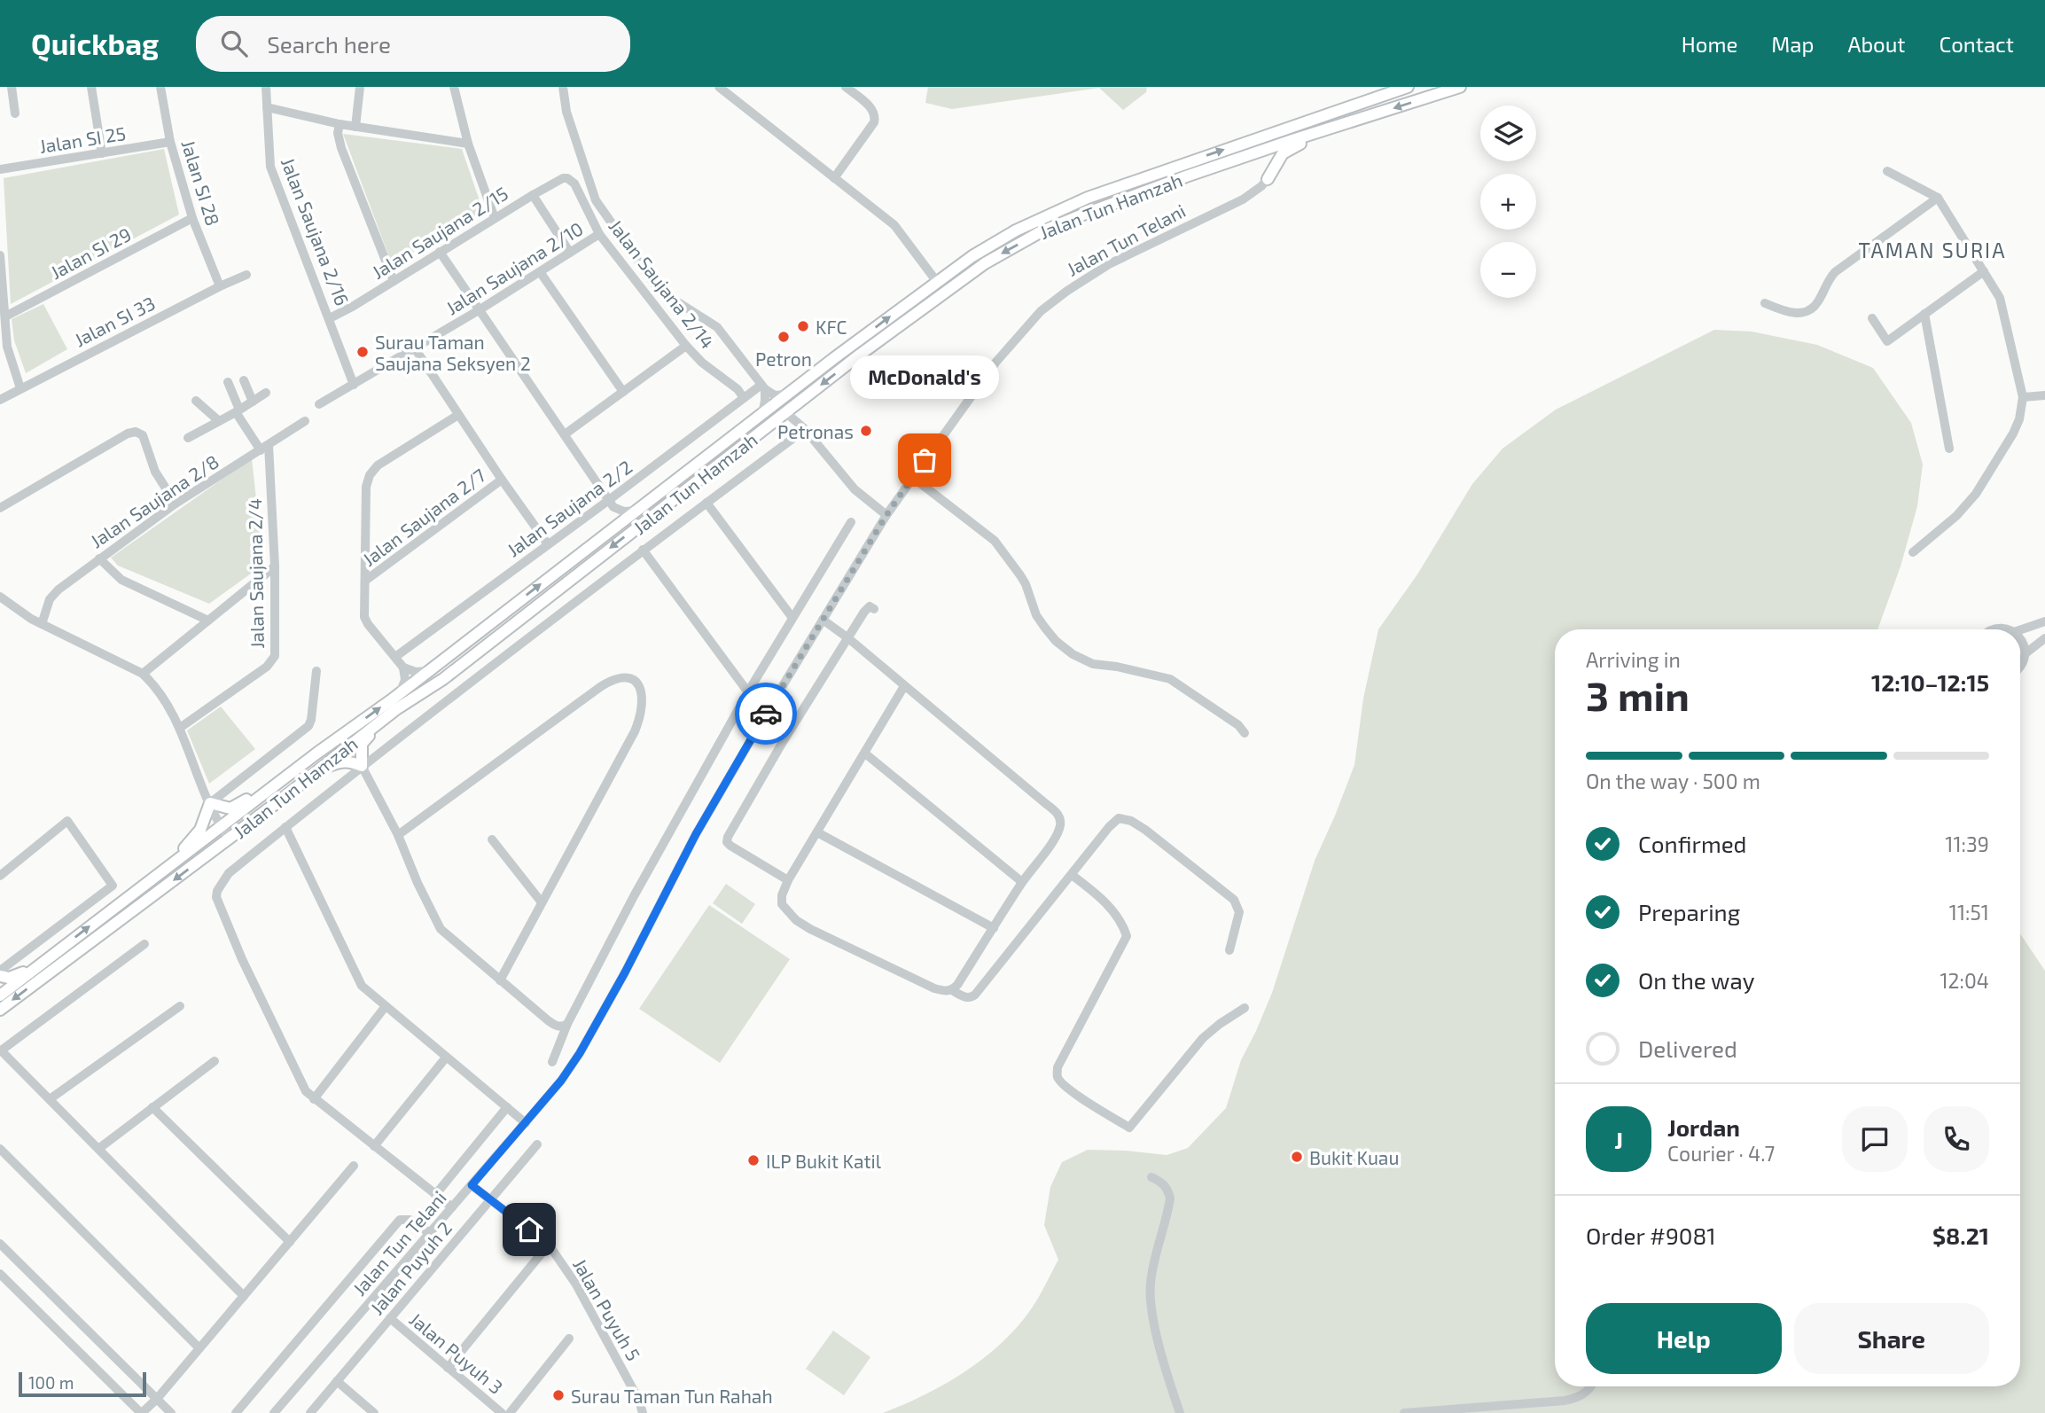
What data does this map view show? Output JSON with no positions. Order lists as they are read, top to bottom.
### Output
{
  "streets": {
    "main road": ["Jalan Tun Hamzah"],
    "street": [
      "Jalan SI 25",
      "Jalan SI 28",
      "Jalan Saujana 2/16",
      "Jalan Saujana 2/15",
      "Jalan Tun Telani",
      "Jalan SI 29",
      "Jalan Saujana 2/10",
      "Jalan Saujana 2/14",
      "Jalan SI 33",
      "Jalan Saujana 2/8",
      "Jalan Saujana 2/2",
      "Jalan Saujana 2/7",
      "Jalan Saujana 2/4",
      "Jalan Puyuh 2",
      "Jalan Puyuh 5",
      "Jalan Puyuh 3"
    ]
  },
  "crossings": [
    ["Jalan SI 25", "Jalan SI 28"],
    ["Jalan SI 28", "Jalan SI 29"],
    ["Jalan SI 28", "Jalan SI 33"],
    ["Jalan Saujana 2/16", "Jalan Saujana 2/15"],
    ["Jalan Saujana 2/16", "Jalan Saujana 2/10"],
    ["Jalan Saujana 2/15", "Jalan Saujana 2/14"],
    ["Jalan Tun Telani", "Jalan Puyuh 5"],
    ["Jalan Saujana 2/10", "Jalan Saujana 2/14"],
    ["Jalan Saujana 2/14", "Jalan Saujana 2/2"],
    ["Jalan Saujana 2/8", "Jalan Saujana 2/4"],
    ["Jalan Puyuh 2", "Jalan Puyuh 5"],
    ["Jalan Puyuh 2", "Jalan Puyuh 3"]
  ],
  "districts": ["TAMAN SURIA"],
  "places": [
    "KFC",
    "Petron",
    "Surau Taman Saujana Seksyen 2",
    "Petronas",
    "McDonald's",
    "Bukit Kuau",
    "ILP Bukit Katil",
    "Surau Taman Tun Rahah"
  ],
  "scale_bar": "100 m",
  "page": {
    "header": "Quickbag",
    "search": "Search here",
    "nav": [
      "Home",
      "Map",
      "About",
      "Contact"
    ],
    "map_buttons": ["+", "−"],
    "bubble": "McDonald's",
    "heading": ["3 min", "Arriving in", "12:10–12:15"],
    "panel": [
      "Jordan",
      "Courier · 4.7",
      "Order #9081",
      "$8.21"
    ],
    "bar": "On the way · 500 m",
    "list": [
      ["Confirmed", "11:39"],
      ["Preparing", "11:51"],
      ["On the way", "12:04"],
      "Delivered"
    ],
    "round": "J",
    "buttons": ["Help", "Share"],
    "scale": "100 m"
  }
}
